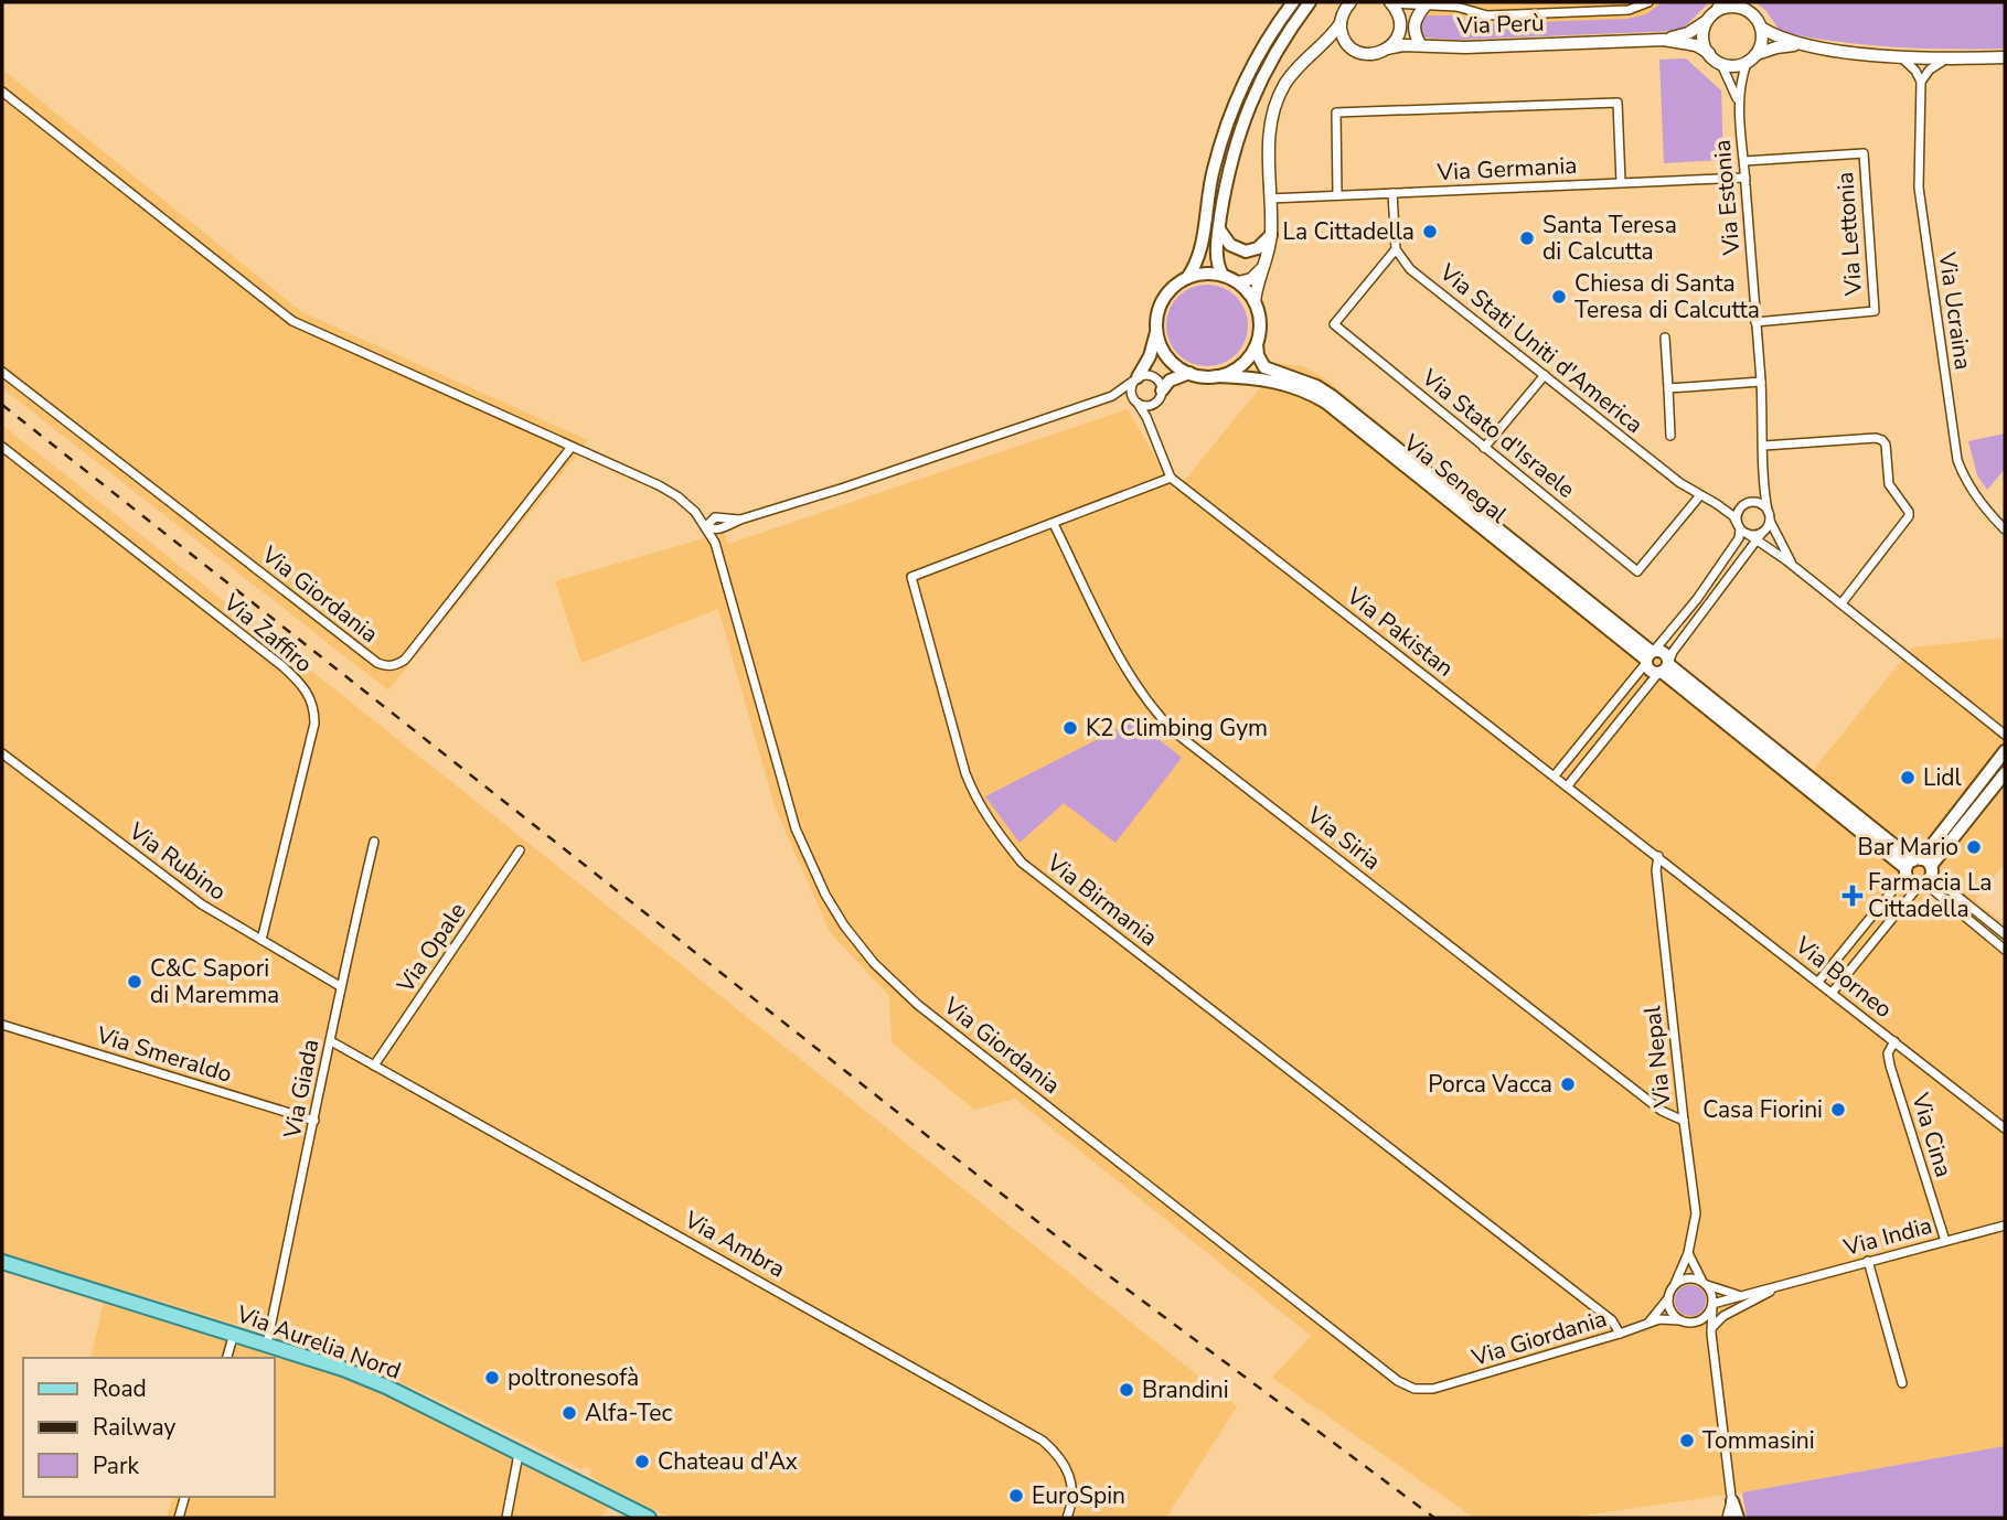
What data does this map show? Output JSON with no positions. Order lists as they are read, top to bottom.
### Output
{
  "streets": {
    "main road": ["Via Senegal", "Via Aurelia Nord"],
    "street": [
      "Via Perù",
      "Via Germania",
      "Via Estonia",
      "Via Lettonia",
      "Via Ucraina",
      "Via Stati Uniti d'America",
      "Via Stato d'Israele",
      "Via Giordania",
      "Via Pakistan",
      "Via Zaffiro",
      "Via Siria",
      "Via Rubino",
      "Via Birmania",
      "Via Opale",
      "Via Borneo",
      "Via Smeraldo",
      "Via Nepal",
      "Via Giada",
      "Via Cina",
      "Via India",
      "Via Ambra"
    ]
  },
  "crossings": [
    ["Via Perù", "Via Estonia"],
    ["Via Germania", "Via Estonia"],
    ["Via Estonia", "Via Lettonia"],
    ["Via Estonia", "Via Stati Uniti d'America"],
    ["Via Stati Uniti d'America", "Via Stato d'Israele"],
    ["Via Giordania", "Via Birmania"],
    ["Via Giordania", "Via Nepal"],
    ["Via Giordania", "Via India"],
    ["Via Pakistan", "Via Birmania"],
    ["Via Pakistan", "Via Borneo"],
    ["Via Pakistan", "Via Nepal"],
    ["Via Zaffiro", "Via Rubino"],
    ["Via Siria", "Via Birmania"],
    ["Via Siria", "Via Nepal"],
    ["Via Rubino", "Via Giada"],
    ["Via Opale", "Via Ambra"],
    ["Via Borneo", "Via Nepal"],
    ["Via Borneo", "Via Cina"],
    ["Via Smeraldo", "Via Giada"],
    ["Via Nepal", "Via India"],
    ["Via Giada", "Via Ambra"],
    ["Via Giada", "Via Aurelia Nord"],
    ["Via Cina", "Via India"]
  ],
  "places": {
    "other": [
      "La Cittadella",
      "Santa Teresa di Calcutta",
      "Chiesa di Santa Teresa di Calcutta",
      "K2 Climbing Gym",
      "Lidl",
      "Bar Mario",
      "C&C Sapori di Maremma",
      "Porca Vacca",
      "Casa Fiorini",
      "poltronesofà",
      "Brandini",
      "Alfa-Tec",
      "Tommasini",
      "Chateau d'Ax",
      "EuroSpin"
    ],
    "health": ["Farmacia La Cittadella"]
  },
  "legend": ["Road", "Railway", "Park"]
}
